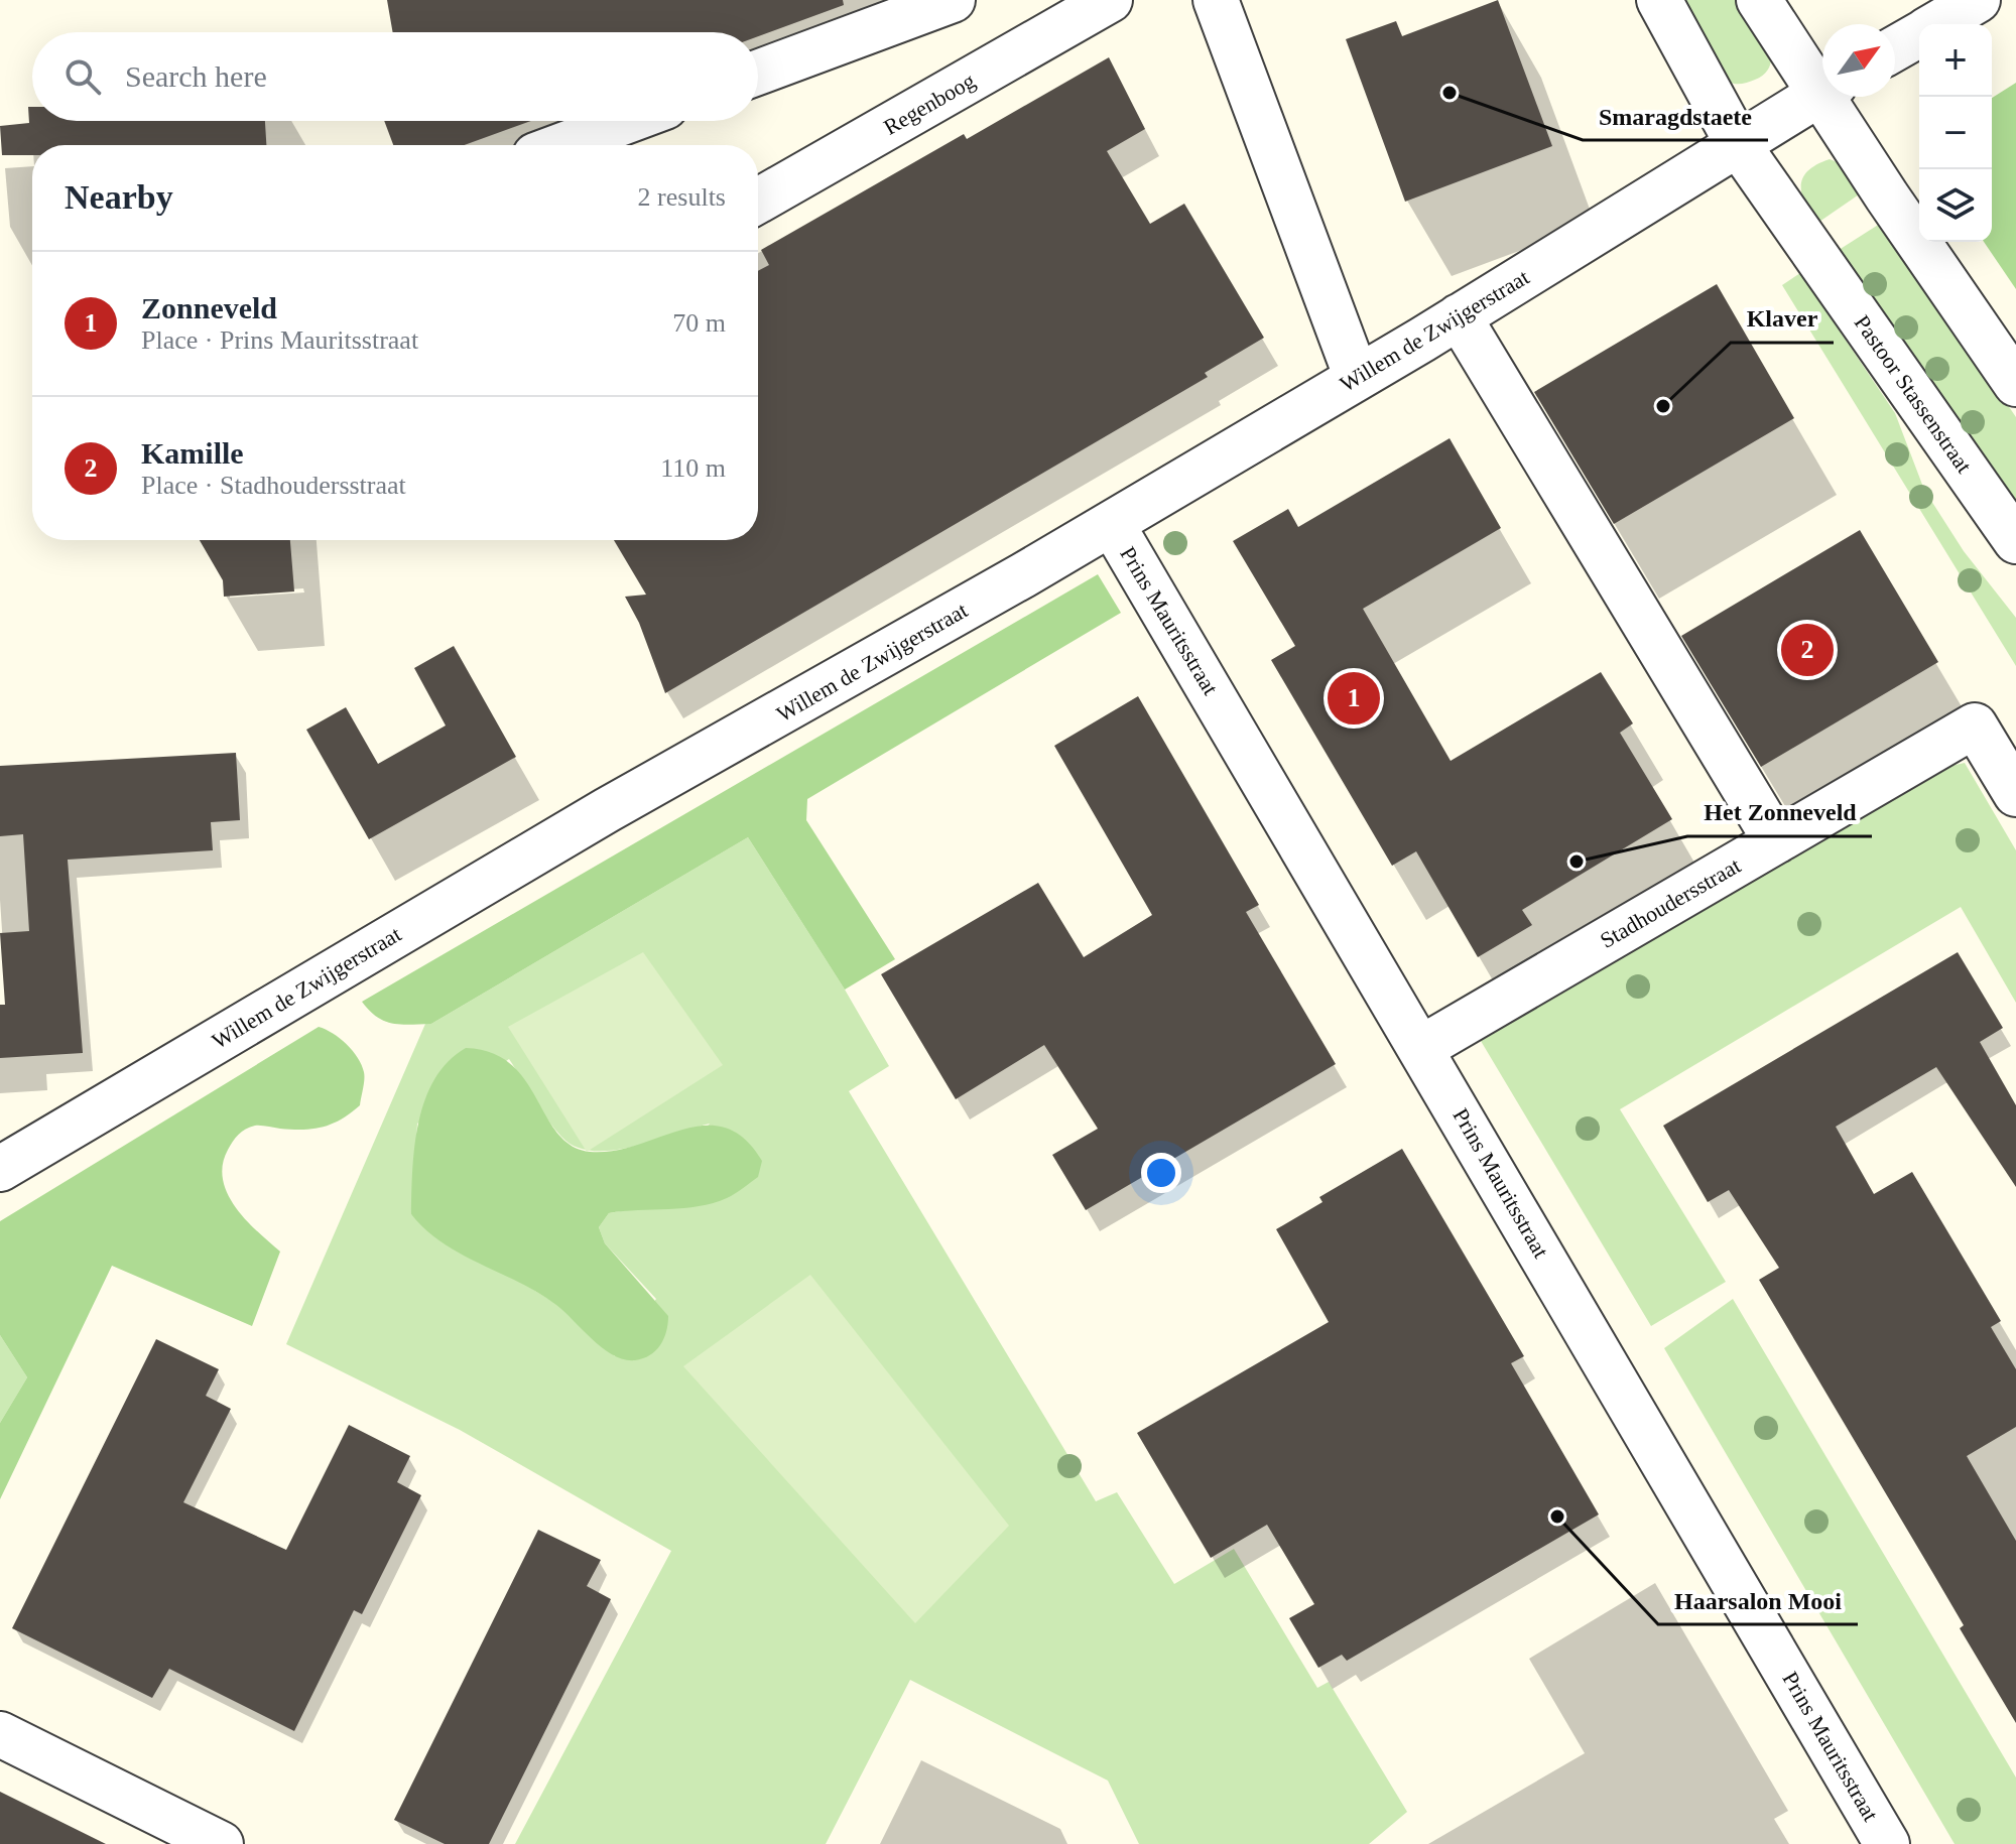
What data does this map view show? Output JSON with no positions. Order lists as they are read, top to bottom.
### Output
{
  "streets": {
    "street": [
      "Regenboog",
      "Willem de Zwijgerstraat",
      "Pastoor Stassenstraat",
      "Prins Mauritsstraat",
      "Stadhoudersstraat"
    ]
  },
  "crossings": [
    ["Willem de Zwijgerstraat", "Pastoor Stassenstraat"],
    ["Willem de Zwijgerstraat", "Prins Mauritsstraat"],
    ["Prins Mauritsstraat", "Stadhoudersstraat"]
  ],
  "places": [
    "Smaragdstaete",
    "Klaver",
    "Het Zonneveld",
    "Haarsalon Mooi"
  ],
  "north": "top right",
  "page": {
    "map_buttons": ["+", "−"],
    "search": "Search here",
    "heading": ["Nearby", "2 results"],
    "list": [
      {
        "mark": "1",
        "name": "Zonneveld",
        "note": "Place · Prins Mauritsstraat",
        "value": "70 m"
      },
      {
        "mark": "2",
        "name": "Kamille",
        "note": "Place · Stadhoudersstraat",
        "value": "110 m"
      }
    ],
    "pins": ["2", "1"]
  }
}
